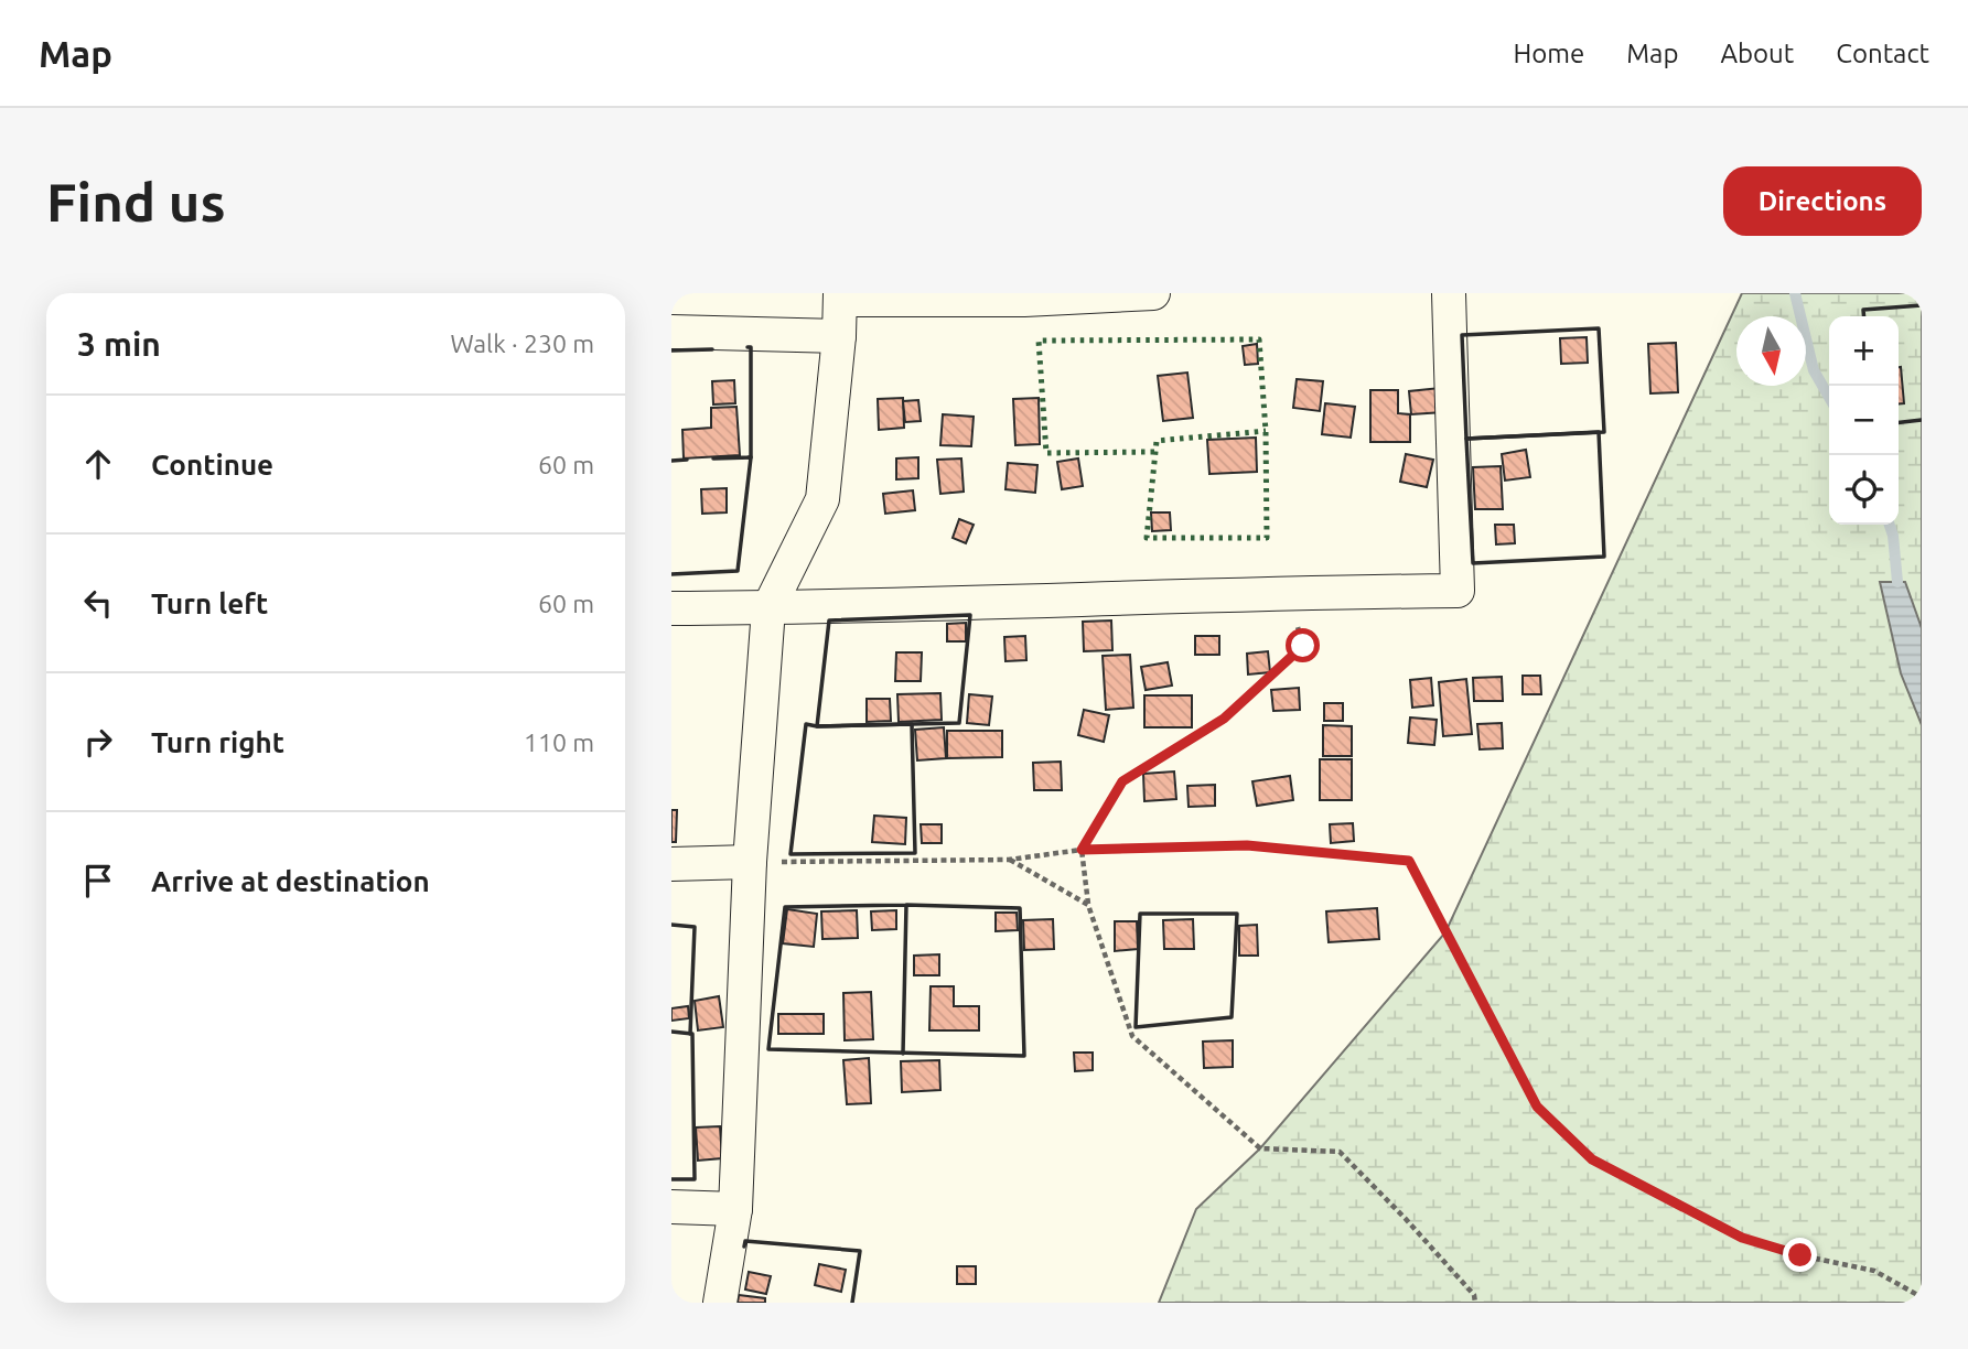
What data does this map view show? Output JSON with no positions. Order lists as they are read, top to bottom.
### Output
{
  "north": "bottom",
  "page": {
    "header": "Map",
    "nav": [
      "Home",
      "Map",
      "About",
      "Contact"
    ],
    "buttons": "Directions",
    "title": "Find us",
    "heading": ["3 min", "Walk · 230 m"],
    "map_buttons": ["+", "−"],
    "list": [
      ["Continue", "60 m"],
      ["Turn left", "60 m"],
      ["Turn right", "110 m"],
      "Arrive at destination"
    ]
  }
}
